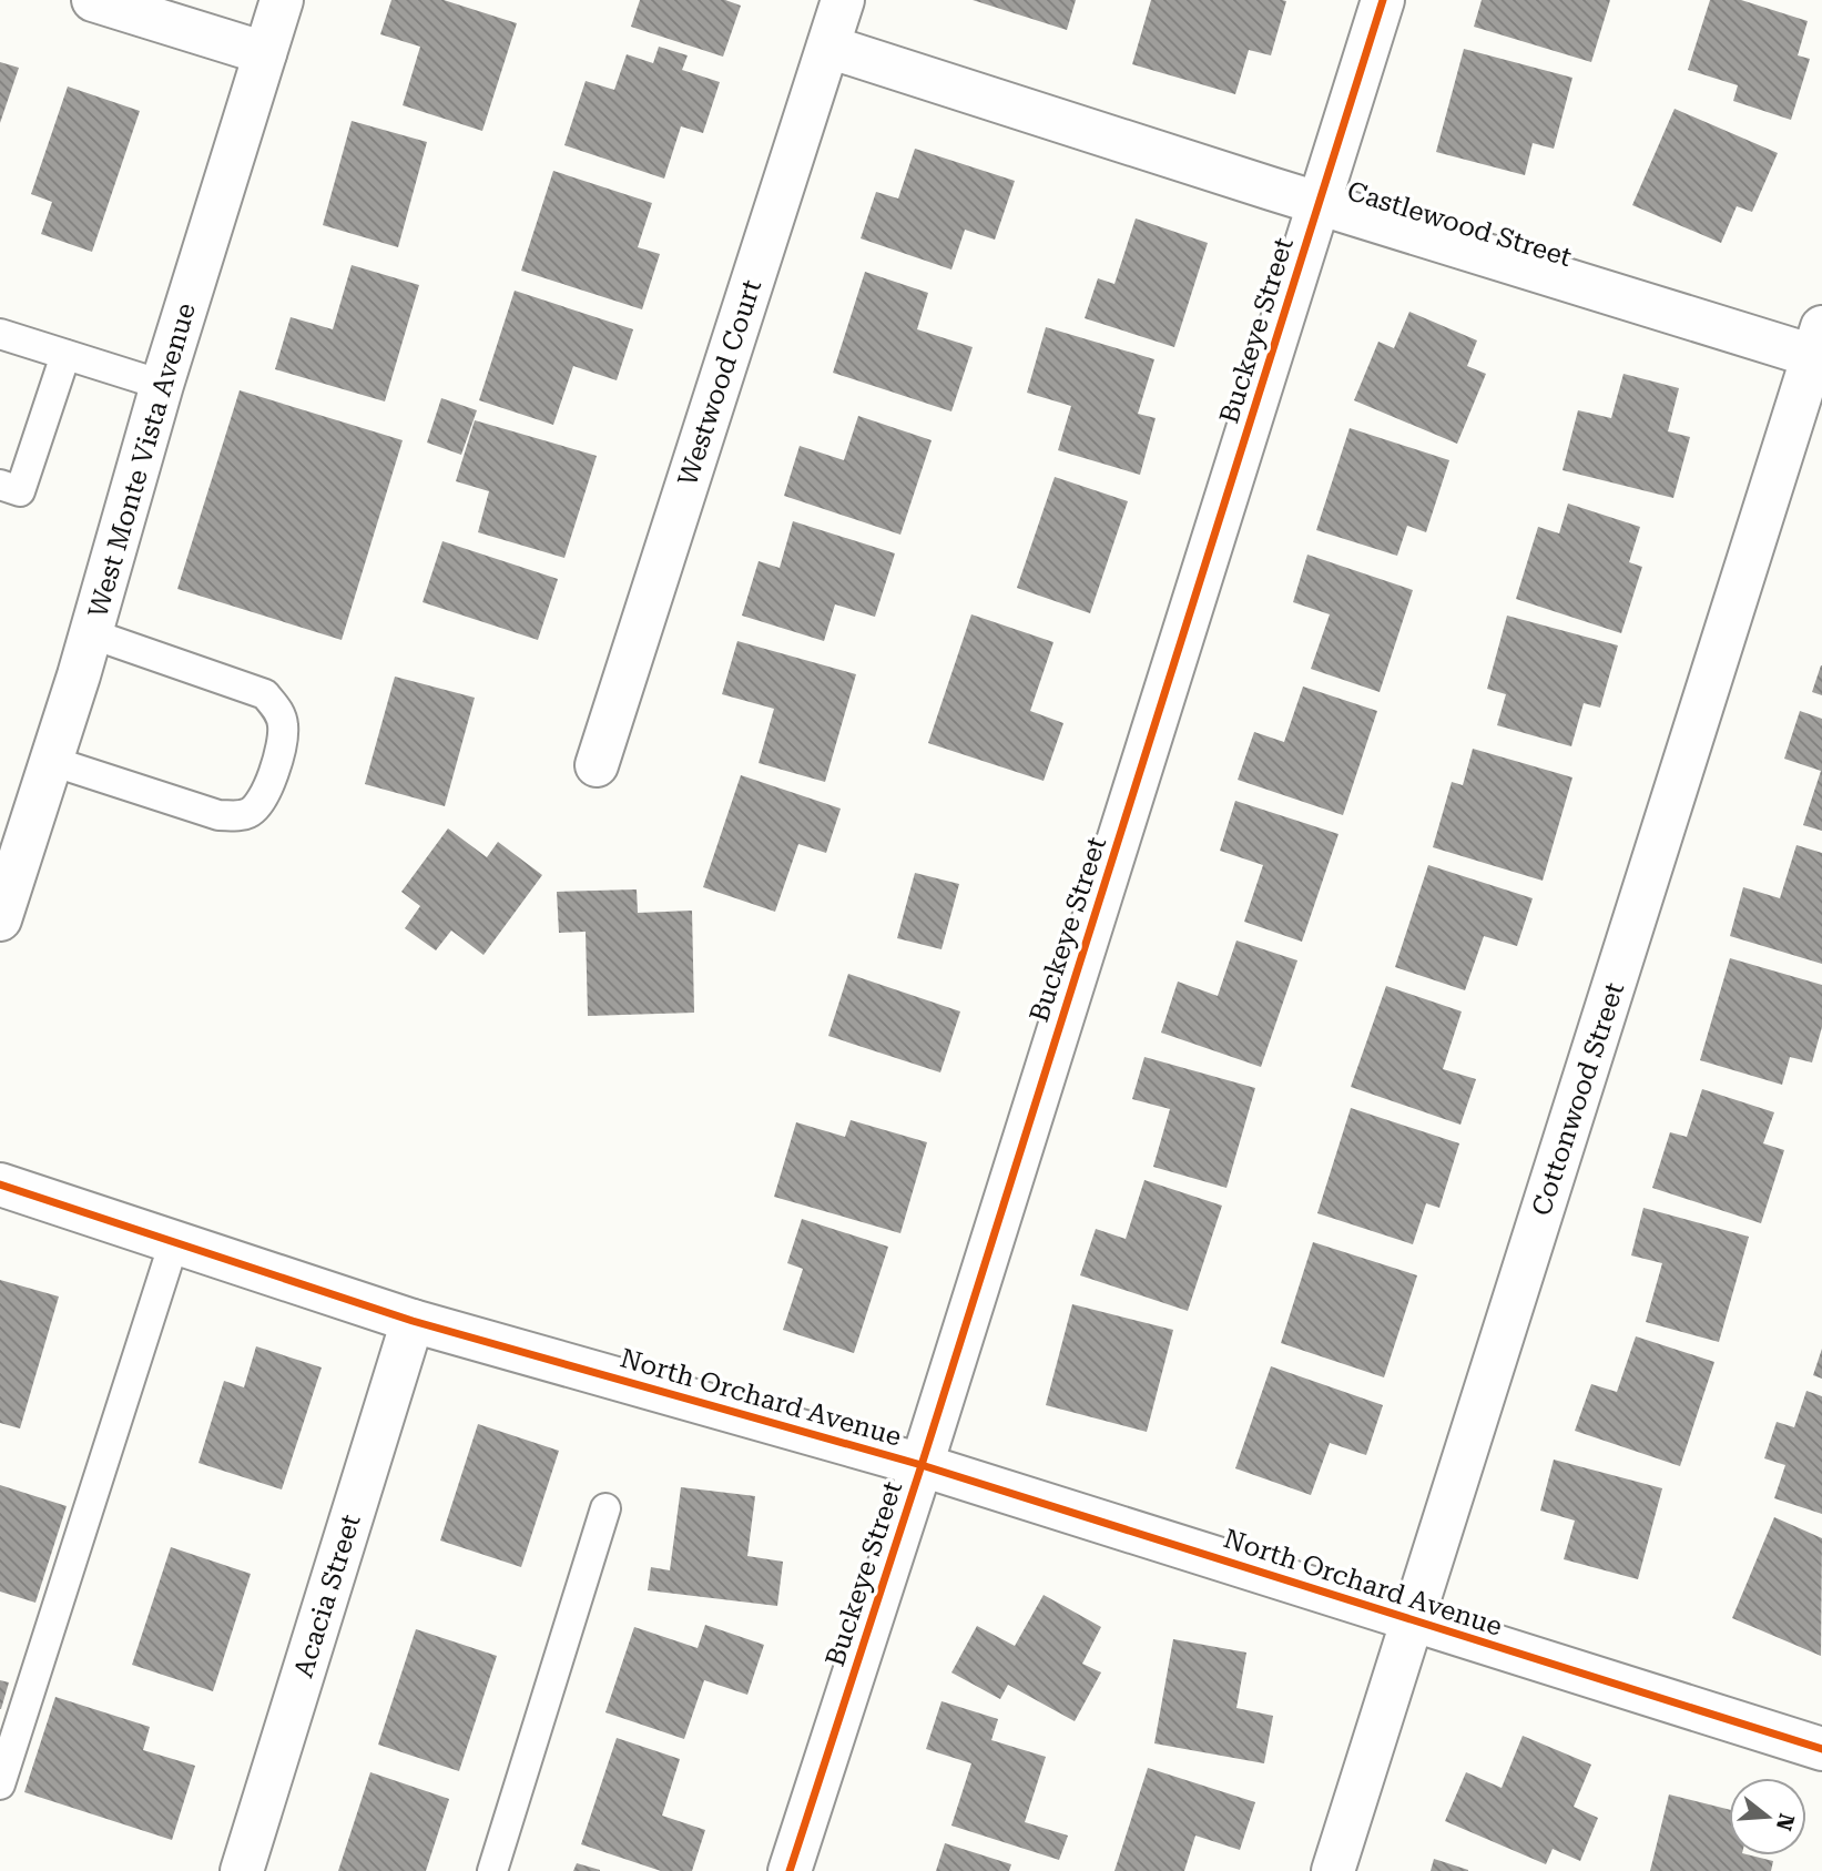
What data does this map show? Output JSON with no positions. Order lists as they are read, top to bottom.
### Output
{
  "streets": {
    "street": [
      "Castlewood Street",
      "Buckeye Street",
      "Westwood Court",
      "West Monte Vista Avenue",
      "Cottonwood Street",
      "North Orchard Avenue",
      "Acacia Street"
    ]
  },
  "crossings": [
    ["Castlewood Street", "Buckeye Street"],
    ["Castlewood Street", "Westwood Court"],
    ["Castlewood Street", "Cottonwood Street"],
    ["Buckeye Street", "North Orchard Avenue"],
    ["Cottonwood Street", "North Orchard Avenue"],
    ["North Orchard Avenue", "Acacia Street"]
  ],
  "north": "right"
}
